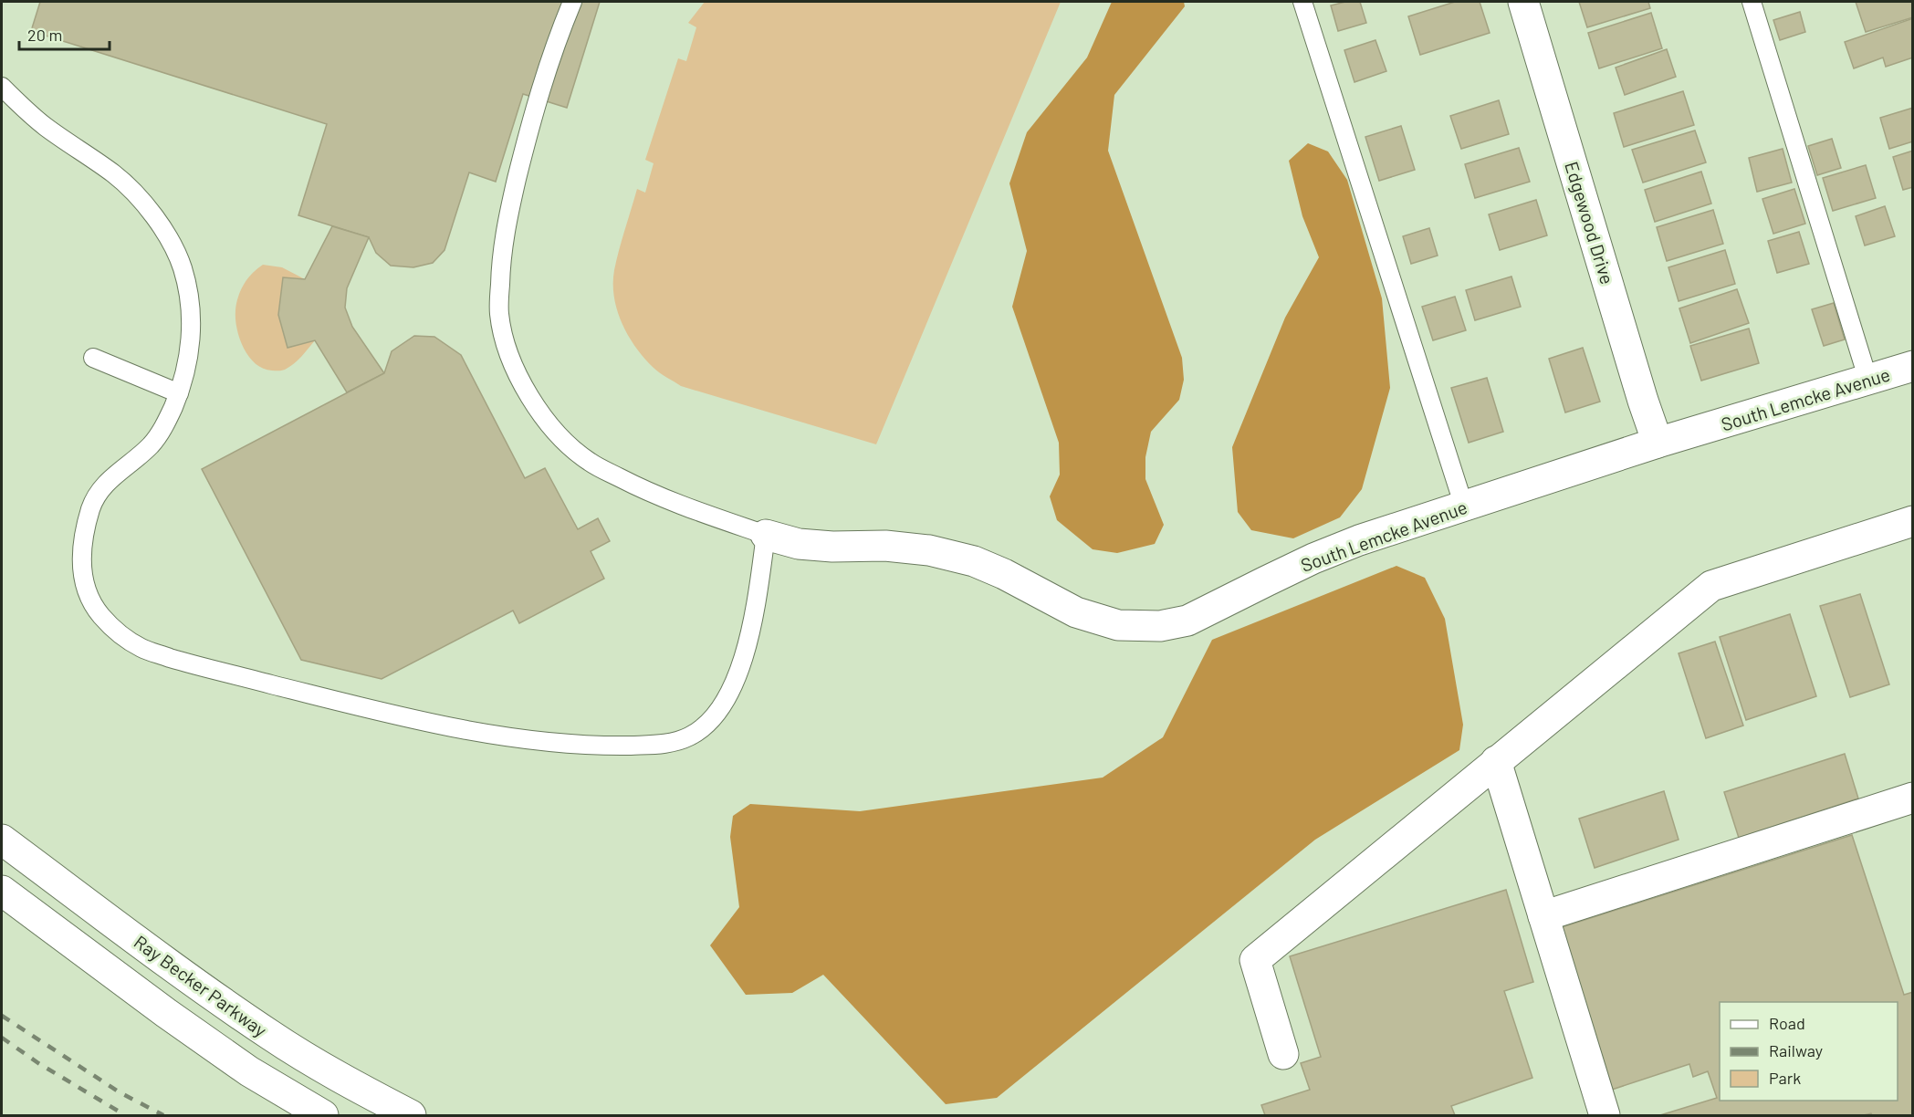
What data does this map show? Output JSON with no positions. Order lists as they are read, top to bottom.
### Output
{
  "streets": {
    "street": ["Edgewood Drive", "South Lemcke Avenue", "Ray Becker Parkway"]
  },
  "crossings": [
    ["Edgewood Drive", "South Lemcke Avenue"]
  ],
  "legend": ["Road", "Railway", "Park"],
  "scale_bar": "20 m"
}
